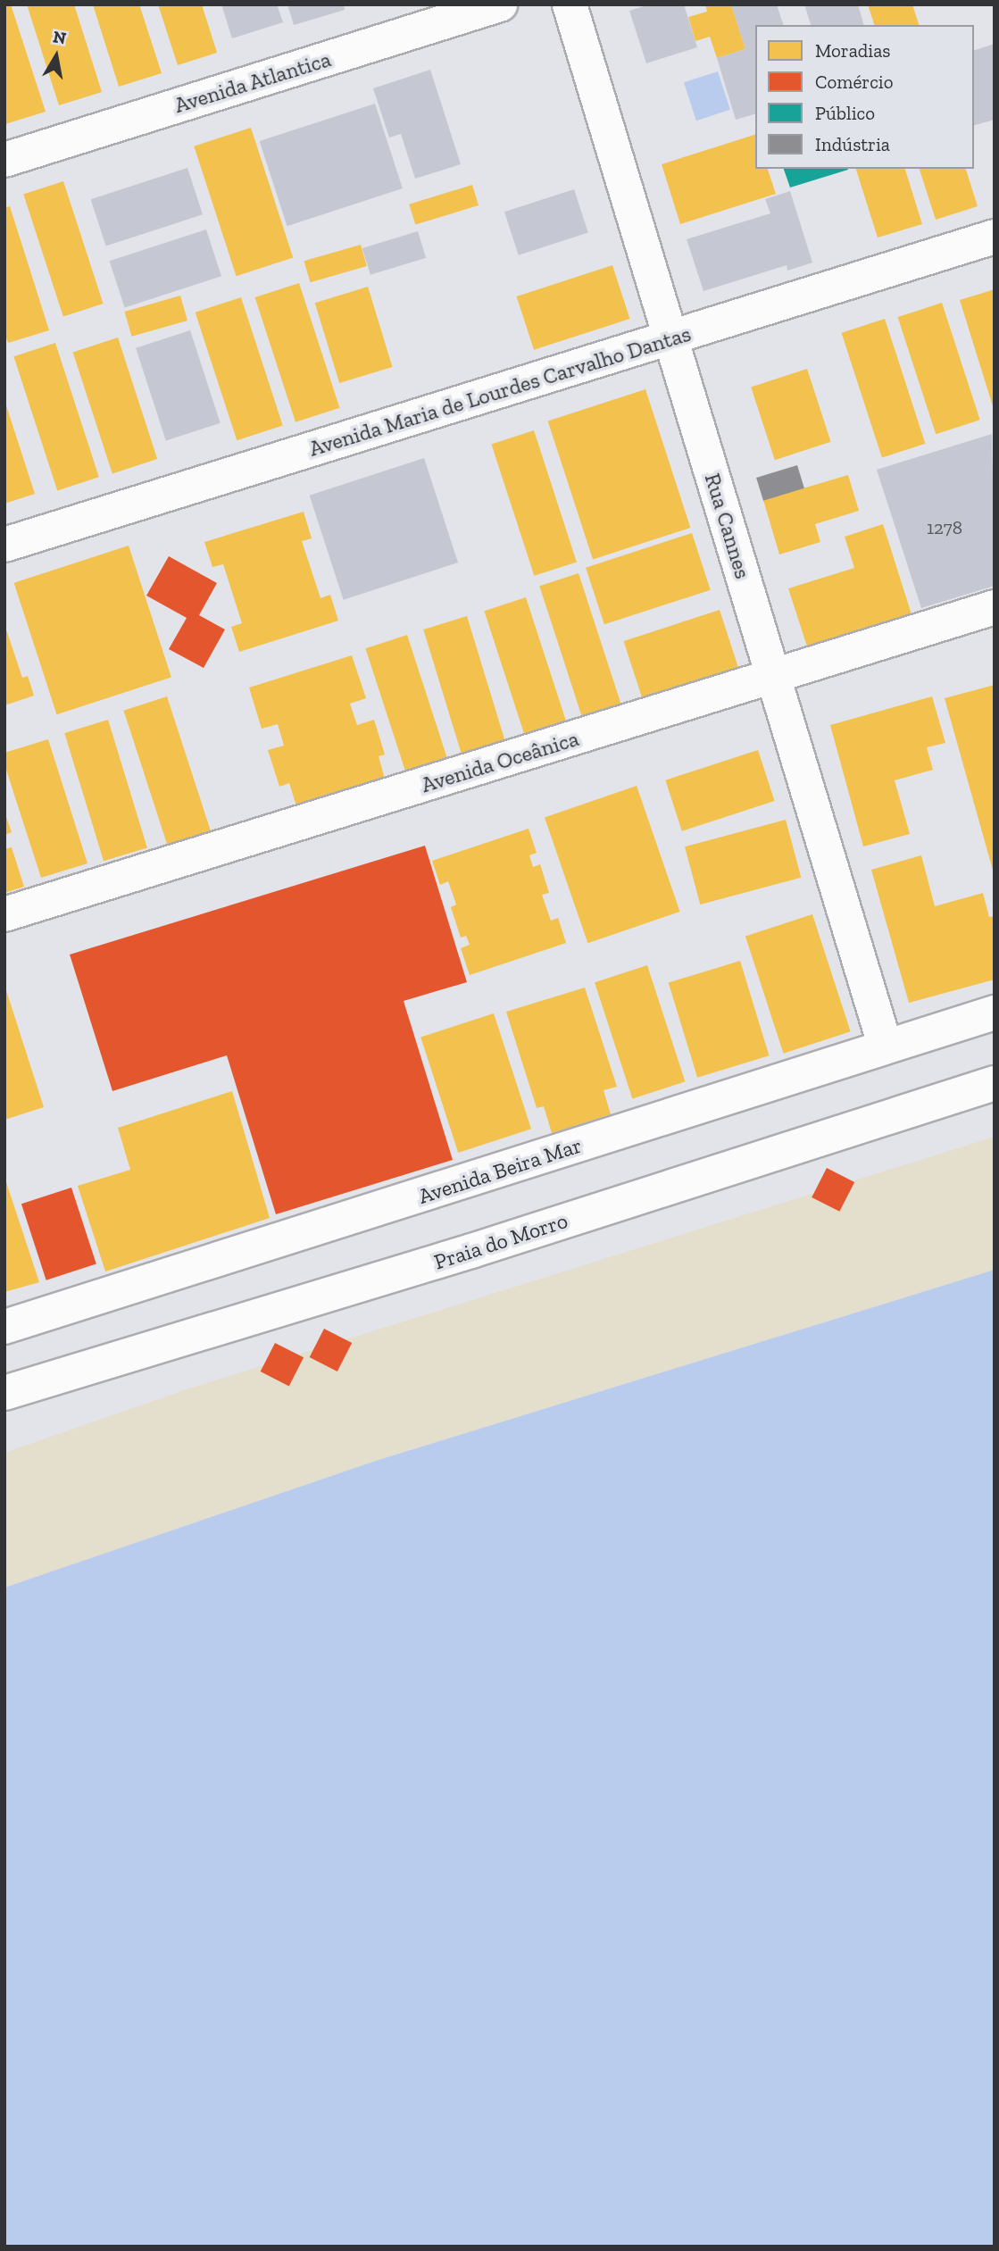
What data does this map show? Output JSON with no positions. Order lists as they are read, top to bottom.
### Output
{
  "streets": {
    "street": [
      "Avenida Atlantica",
      "Avenida Maria de Lourdes Carvalho Dantas",
      "Rua Cannes",
      "Avenida Oceânica",
      "Avenida Beira Mar",
      "Praia do Morro"
    ]
  },
  "crossings": [
    ["Avenida Maria de Lourdes Carvalho Dantas", "Rua Cannes"],
    ["Rua Cannes", "Avenida Oceânica"],
    ["Rua Cannes", "Avenida Beira Mar"]
  ],
  "house_numbers": ["1278"],
  "legend": [
    "Moradias",
    "Comércio",
    "Público",
    "Indústria"
  ],
  "north": "top"
}
